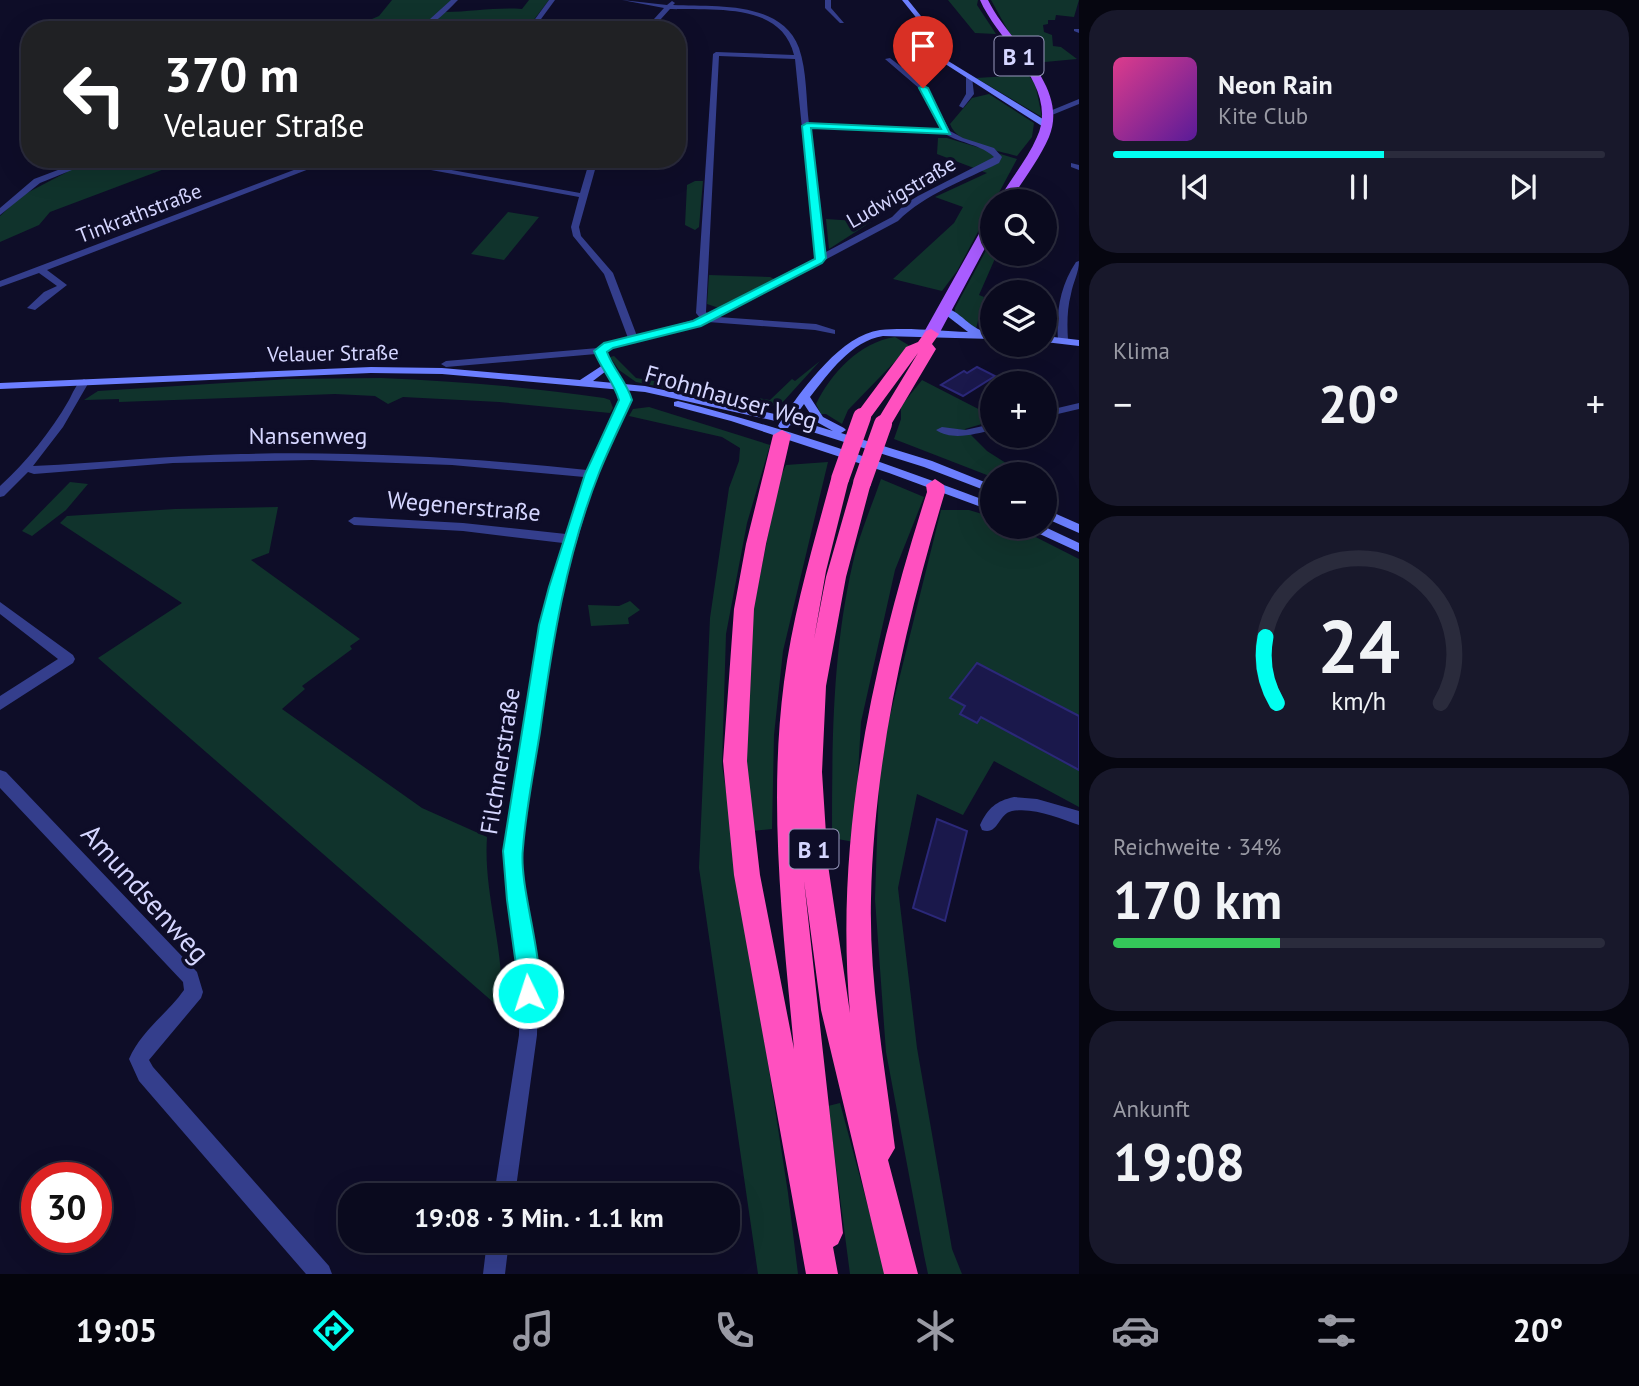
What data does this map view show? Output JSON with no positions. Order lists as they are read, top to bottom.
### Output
{
  "streets": {
    "highway": ["B 1"],
    "main road": ["Velauer Straße", "Frohnhauser Weg"],
    "street": [
      "Ludwigstraße",
      "Tinkrathstraße",
      "Nansenweg",
      "Wegenerstraße",
      "Filchnerstraße",
      "Amundsenweg"
    ]
  },
  "crossings": [
    ["Velauer Straße", "Frohnhauser Weg"],
    ["Velauer Straße", "Filchnerstraße"],
    ["Frohnhauser Weg", "Filchnerstraße"],
    ["Nansenweg", "Filchnerstraße"],
    ["Wegenerstraße", "Filchnerstraße"]
  ],
  "page": {
    "turn": ["370 m", "Velauer Straße"],
    "song": ["Neon Rain", "Kite Club"],
    "map_buttons": ["+", "−"],
    "tile": [
      "Klima",
      ["Reichweite · 34%", "170 km"],
      ["Ankunft", "19:08"]
    ],
    "heat": ["−", "20°", "+"],
    "limit": "30",
    "trip": "19:08 · 3 Min. · 1.1 km",
    "tabs": ["19:05", "20°"],
    "gauge": ["24", "km/h"]
  }
}
